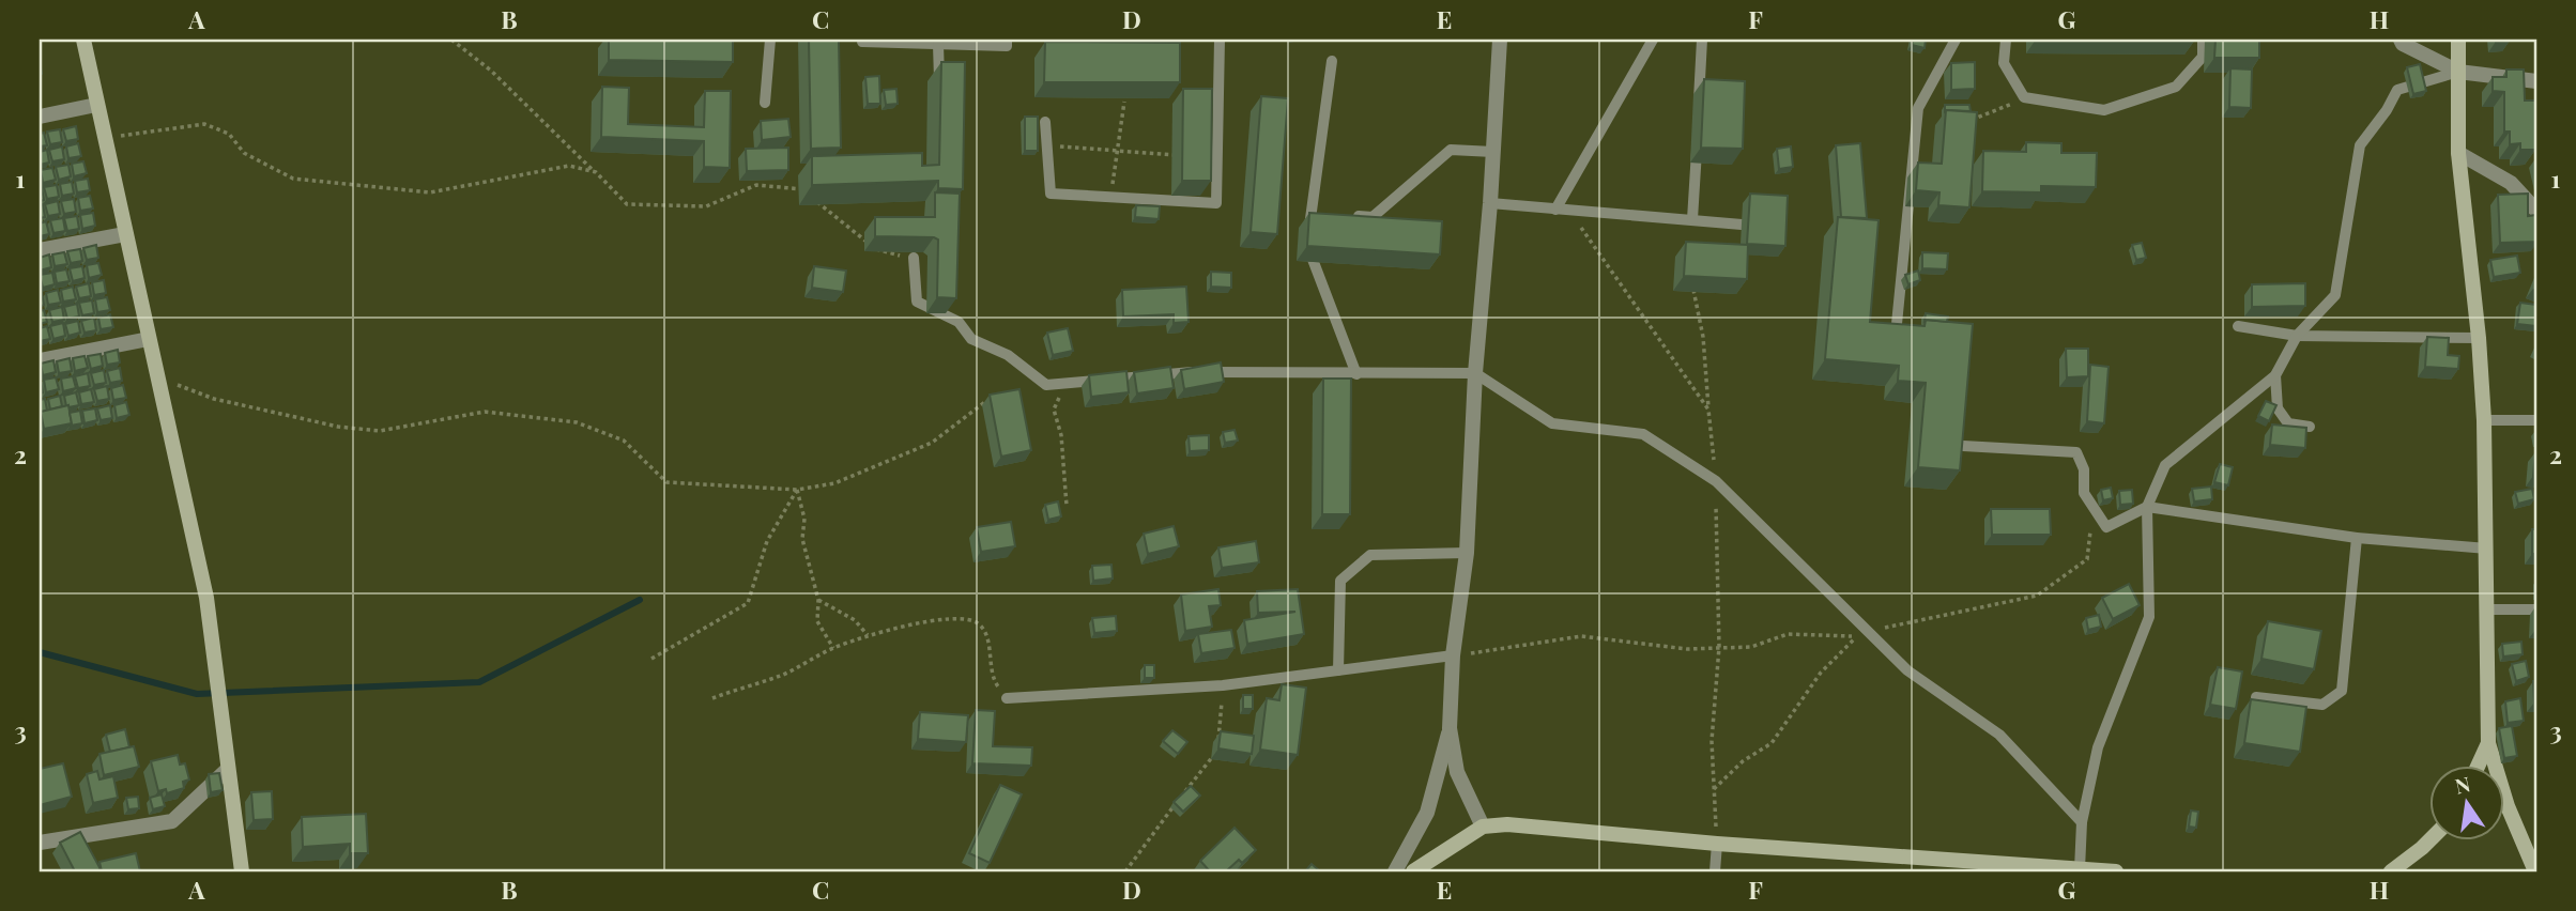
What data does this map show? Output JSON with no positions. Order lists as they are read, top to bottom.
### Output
{
  "north": "top",
  "grid": {
    "columns": [
      "A",
      "B",
      "C",
      "D",
      "E",
      "F",
      "G",
      "H"
    ],
    "rows": ["1", "2", "3"]
  }
}
